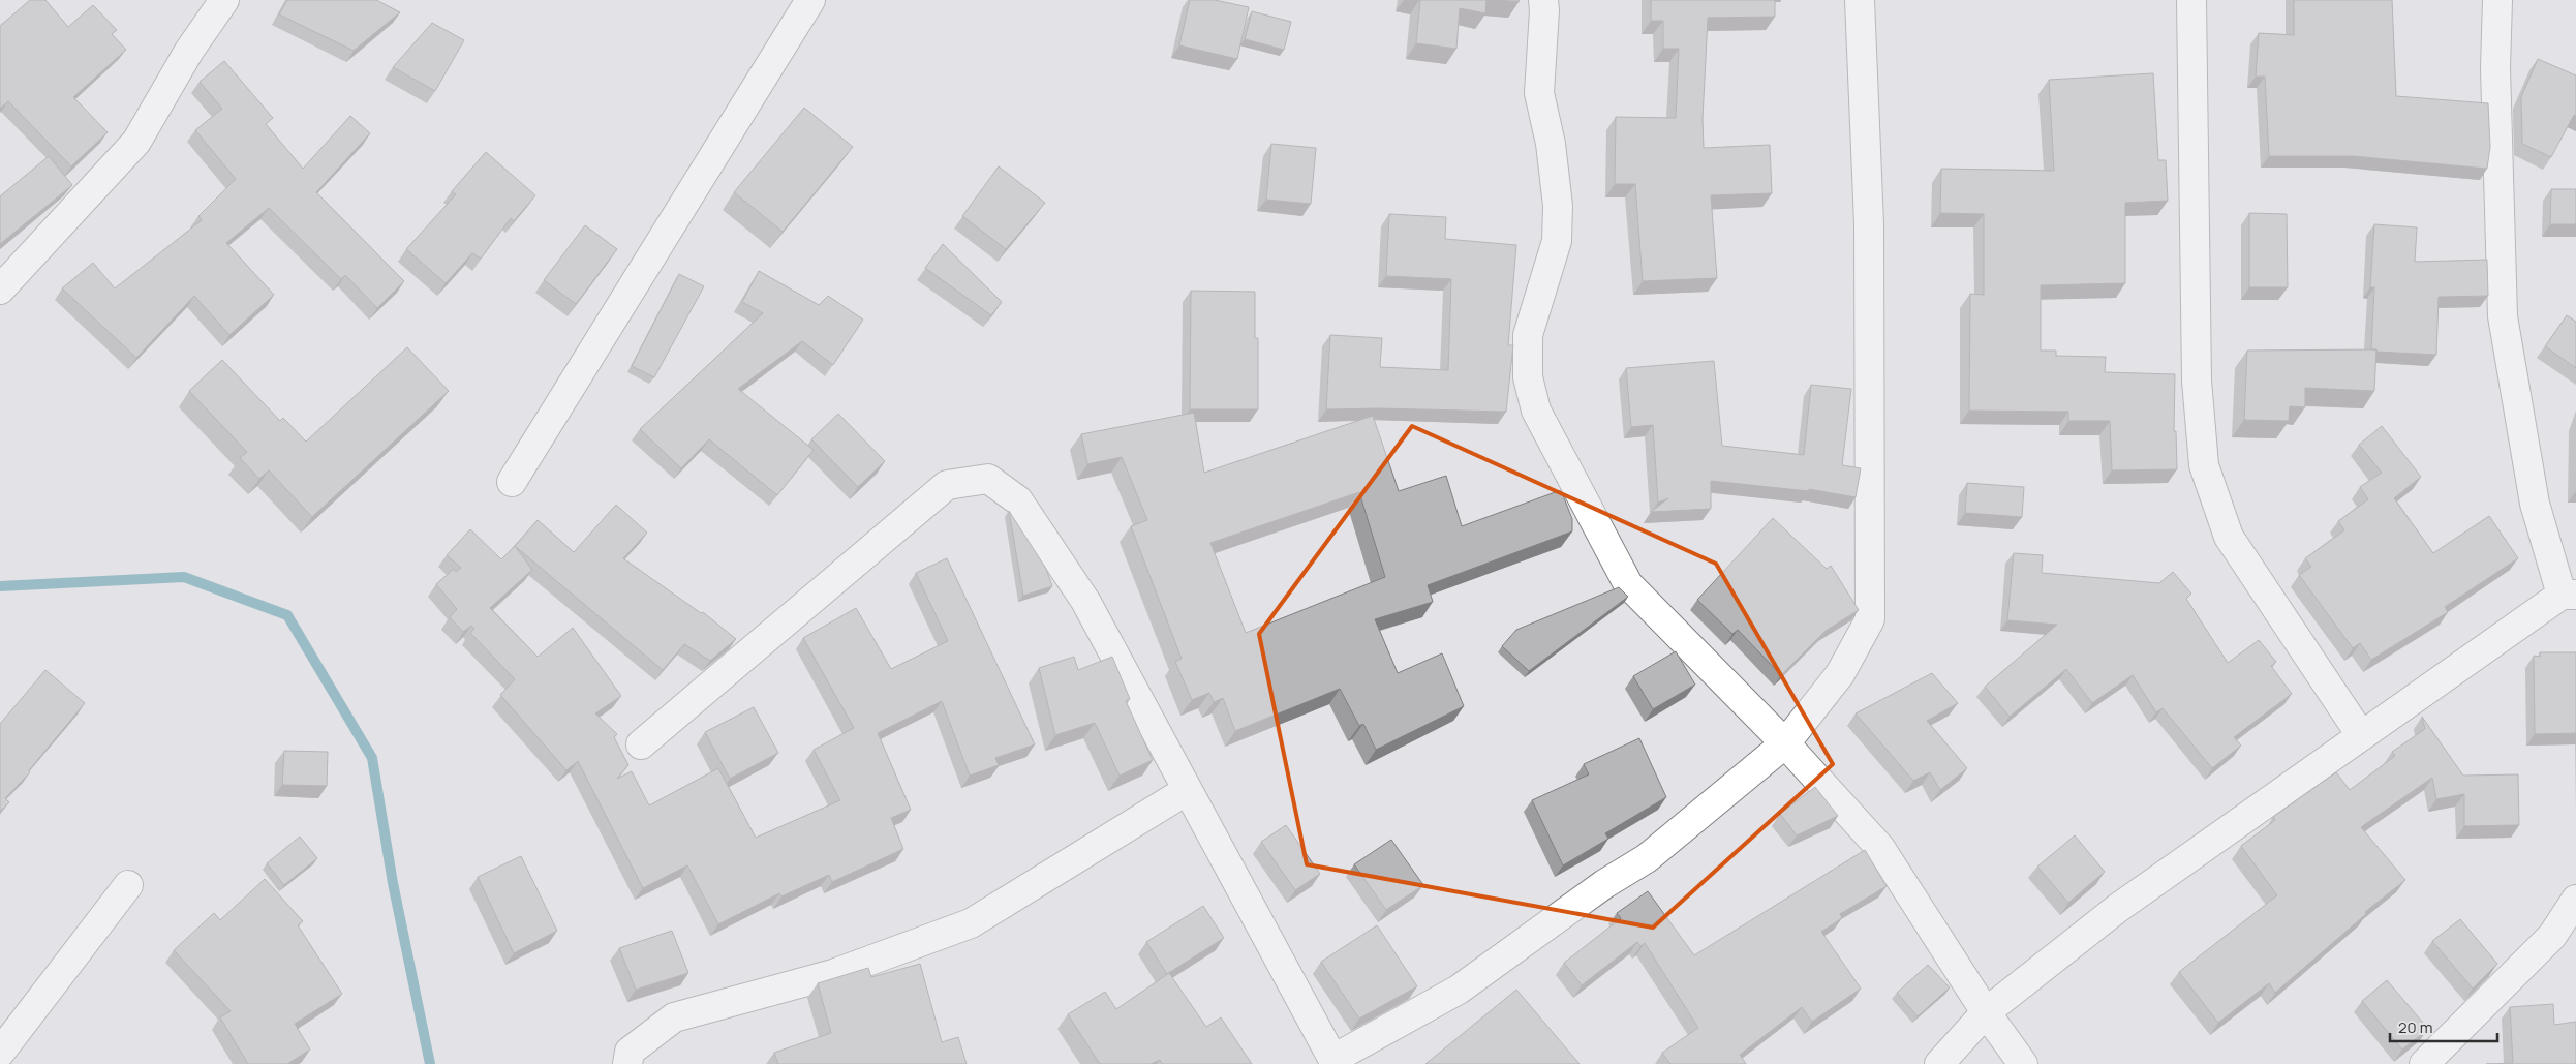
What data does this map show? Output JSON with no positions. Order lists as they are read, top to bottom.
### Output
{
  "scale_bar": "20 m"
}
